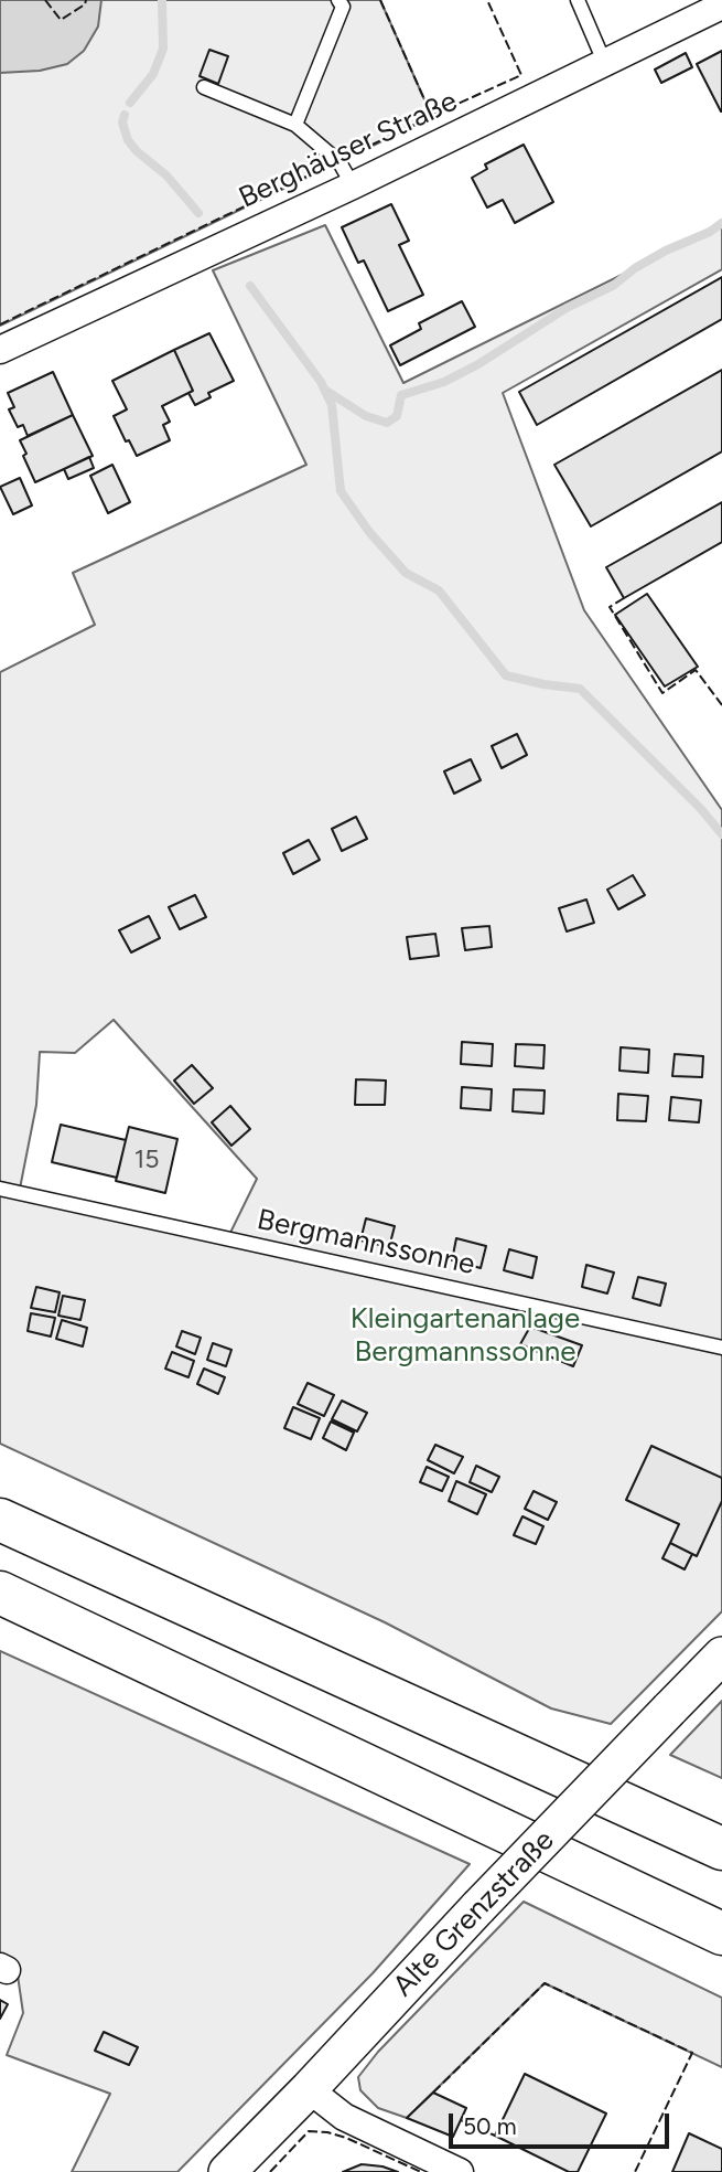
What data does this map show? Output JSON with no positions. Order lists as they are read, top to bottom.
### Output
{
  "streets": {
    "street": ["Berghäuser Straße", "Alte Grenzstraße"],
    "lane": ["Bergmannssonne"]
  },
  "parks": ["Kleingartenanlage Bergmannssonne"],
  "house_numbers": ["15"],
  "scale_bar": "50 m"
}
